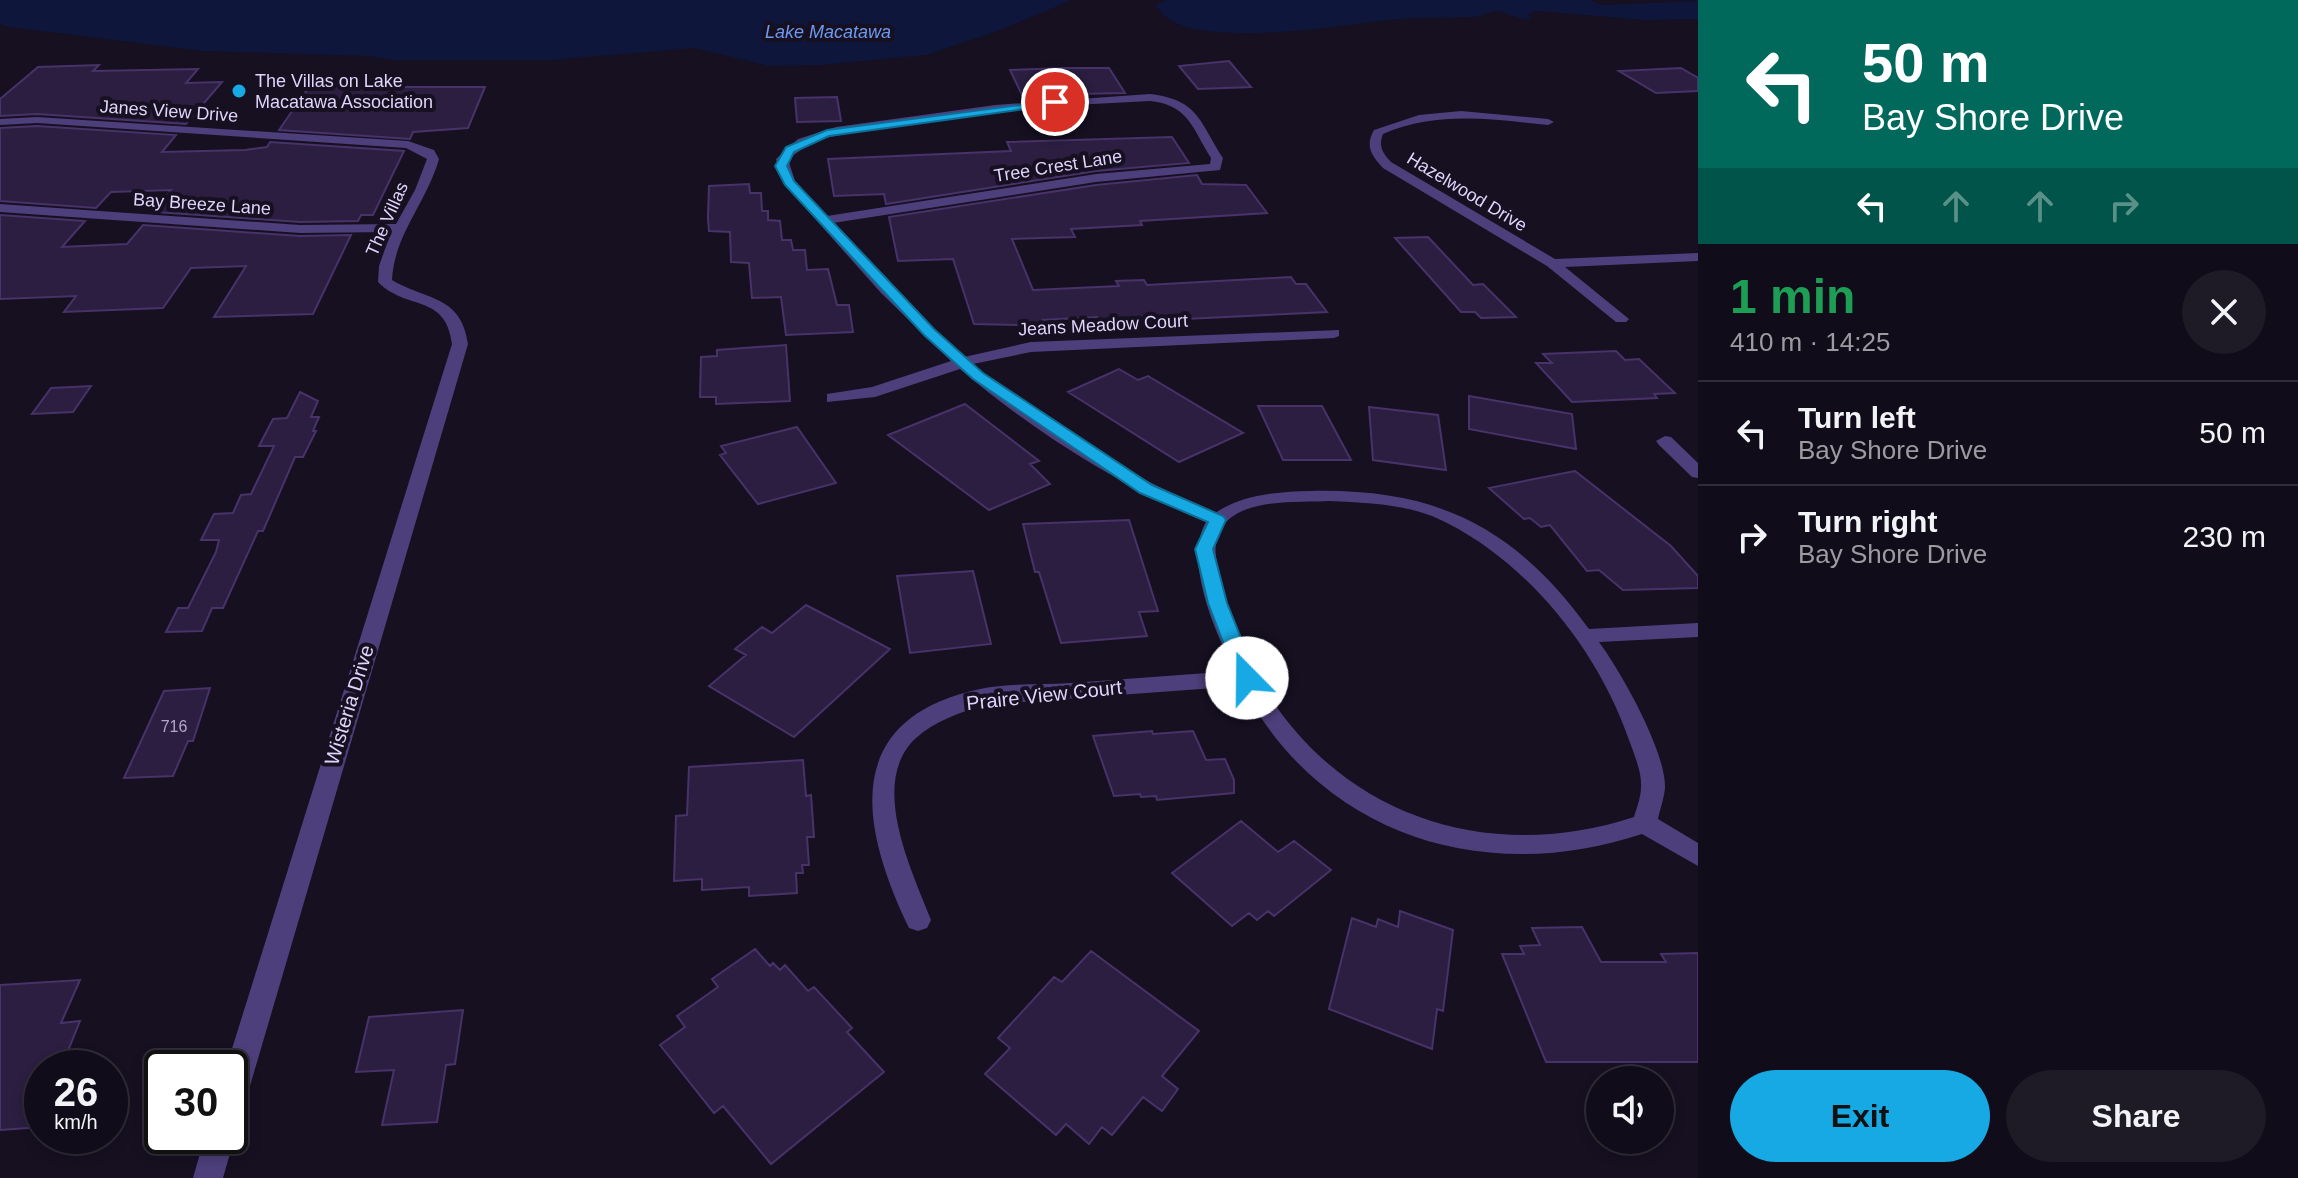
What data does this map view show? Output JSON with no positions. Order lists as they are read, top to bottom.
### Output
{
  "streets": {
    "street": [
      "Janes View Drive",
      "Tree Crest Lane",
      "Hazelwood Drive",
      "Bay Breeze Lane",
      "The Villas",
      "Jeans Meadow Court",
      "Praire View Court",
      "Wisteria Drive"
    ]
  },
  "crossings": [
    ["Janes View Drive", "The Villas"],
    ["Bay Breeze Lane", "The Villas"],
    ["The Villas", "Wisteria Drive"]
  ],
  "water": ["Lake Macatawa"],
  "places": ["The Villas on Lake Macatawa Association"],
  "house_numbers": ["716"],
  "page": {
    "turn": ["50 m", "Bay Shore Drive"],
    "heading": ["1 min", "410 m · 14:25"],
    "list": [
      {
        "name": "Turn left",
        "note": "Bay Shore Drive",
        "value": "50 m"
      },
      {
        "name": "Turn right",
        "note": "Bay Shore Drive",
        "value": "230 m"
      }
    ],
    "speed": "26 km/h",
    "limit": "30",
    "buttons": ["Exit", "Share"]
  }
}
